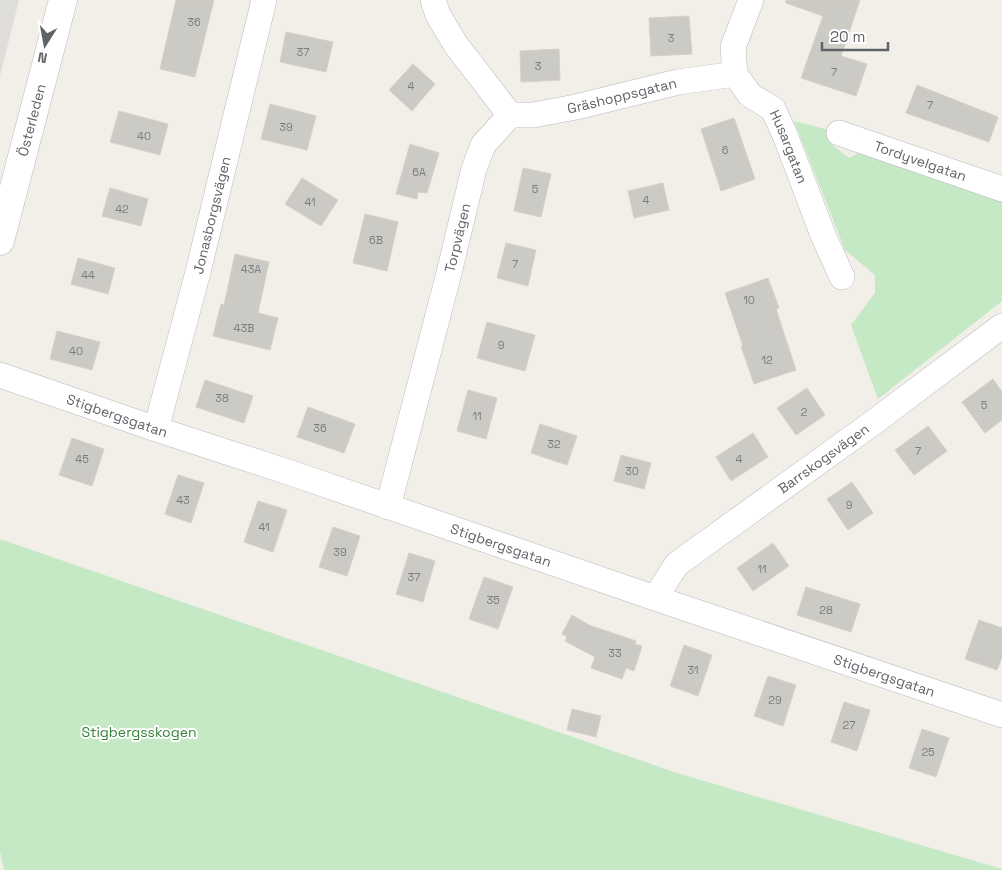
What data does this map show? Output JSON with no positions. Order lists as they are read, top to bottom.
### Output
{
  "streets": {
    "main road": ["Österleden"],
    "street": [
      "Gräshoppsgatan",
      "Husargatan",
      "Tordyvelgatan",
      "Jonasborgsvägen",
      "Torpvägen",
      "Stigbergsgatan",
      "Barrskogsvägen"
    ]
  },
  "crossings": [
    ["Gräshoppsgatan", "Husargatan"],
    ["Gräshoppsgatan", "Torpvägen"],
    ["Jonasborgsvägen", "Stigbergsgatan"],
    ["Torpvägen", "Stigbergsgatan"],
    ["Stigbergsgatan", "Barrskogsvägen"]
  ],
  "parks": ["Stigbergsskogen"],
  "house_numbers": [
    "36",
    "3",
    "37",
    "3",
    "7",
    "4",
    "7",
    "39",
    "40",
    "6",
    "6A",
    "5",
    "4",
    "41",
    "42",
    "6B",
    "7",
    "43A",
    "44",
    "10",
    "43B",
    "9",
    "40",
    "12",
    "38",
    "5",
    "2",
    "11",
    "36",
    "32",
    "7",
    "45",
    "4",
    "30",
    "43",
    "9",
    "41",
    "39",
    "11",
    "37",
    "35",
    "28",
    "33",
    "31",
    "29",
    "27",
    "25"
  ],
  "scale_bar": "20 m",
  "north": "bottom"
}
